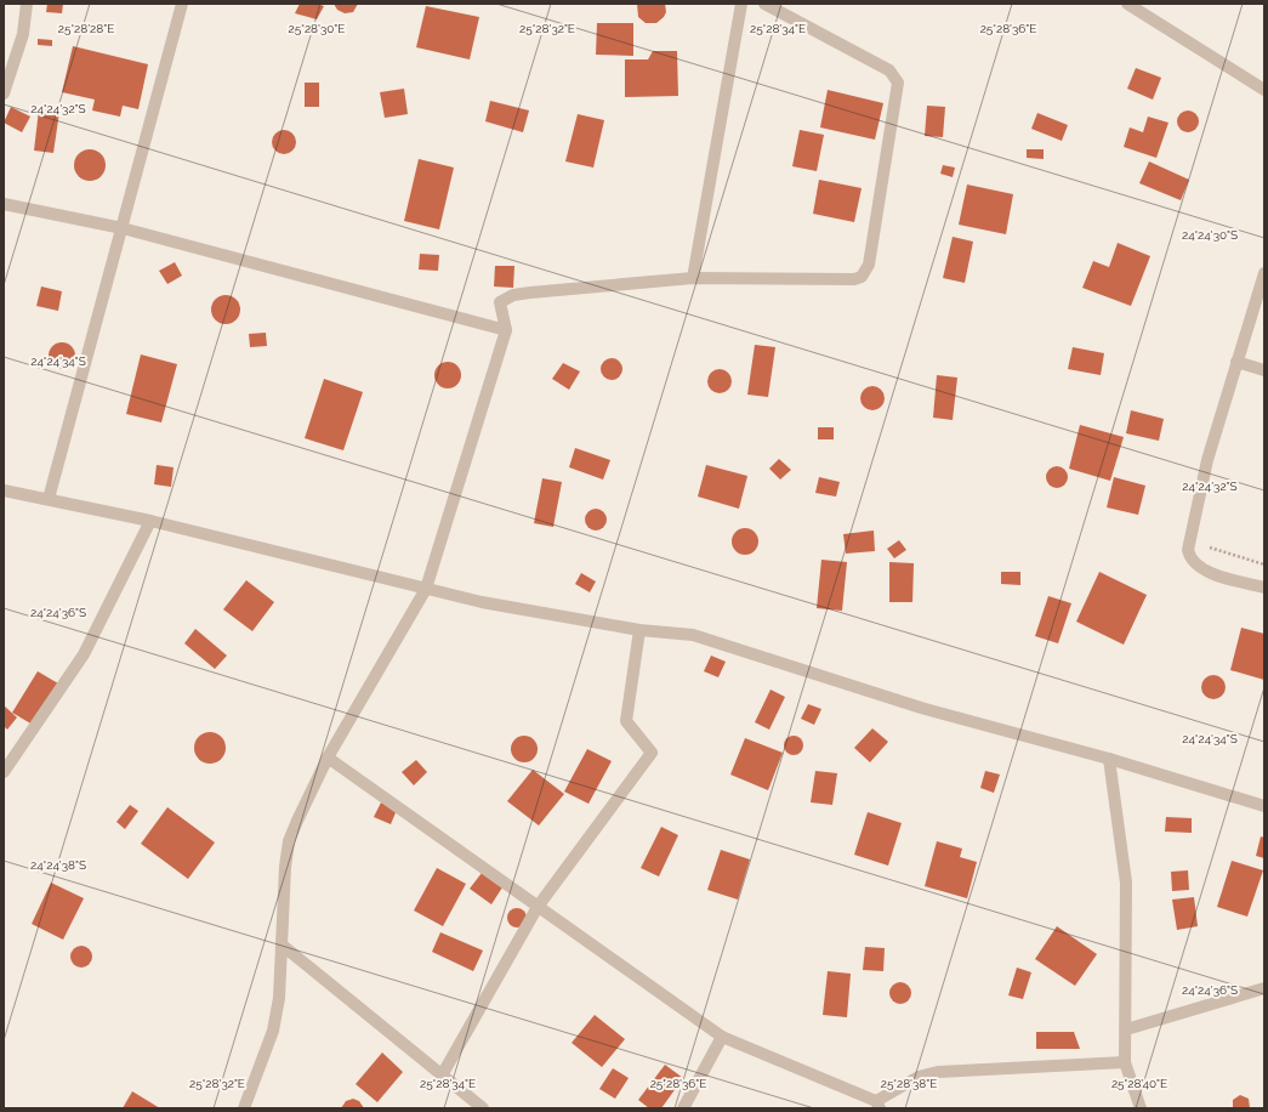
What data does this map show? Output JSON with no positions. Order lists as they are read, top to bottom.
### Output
{
  "coordinates": [
    "25°28'28\"E",
    "25°28'30\"E",
    "25°28'32\"E",
    "25°28'34\"E",
    "25°28'36\"E",
    "24°24'32\"S",
    "24°24'30\"S",
    "24°24'34\"S",
    "24°24'36\"S",
    "24°24'38\"S",
    "25°28'38\"E",
    "25°28'40\"E"
  ]
}
